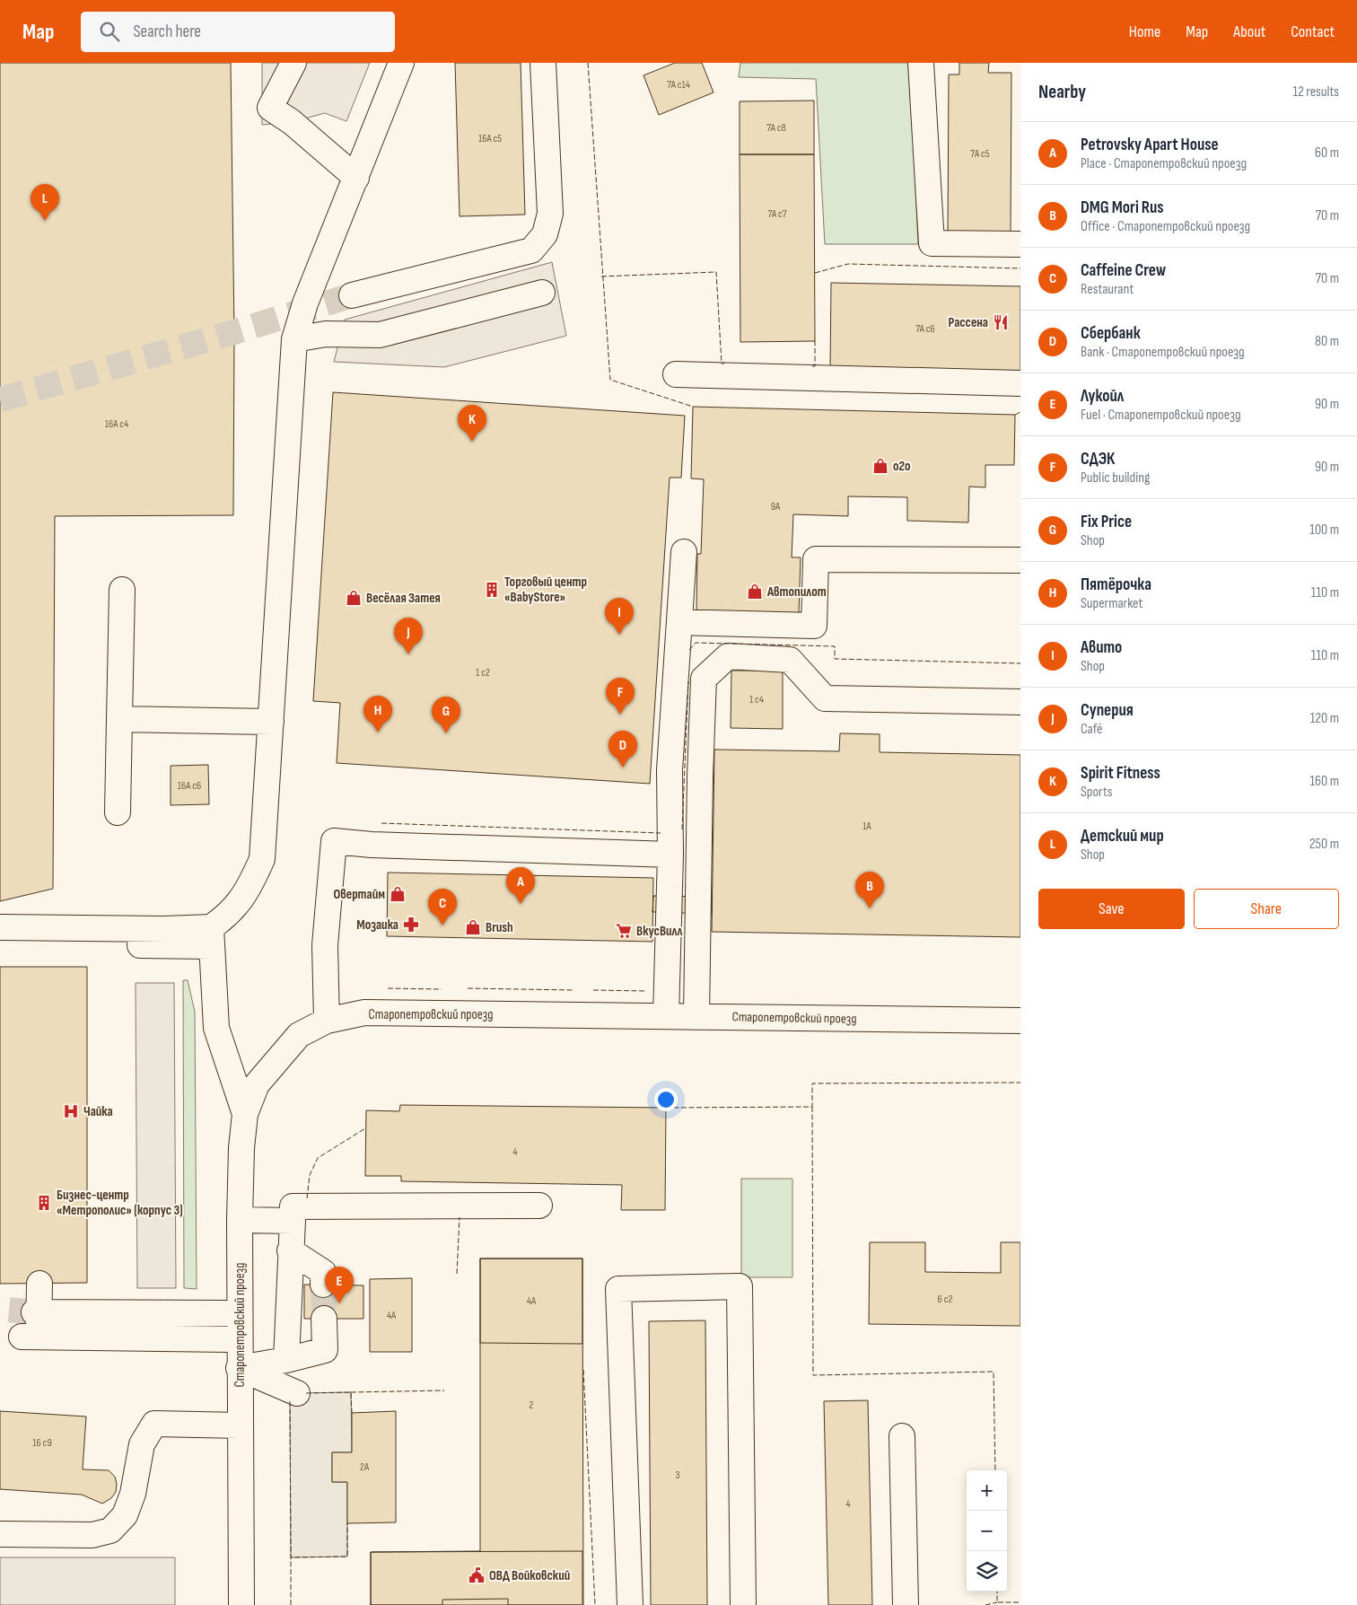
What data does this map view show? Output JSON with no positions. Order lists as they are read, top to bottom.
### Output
{
  "streets": {
    "street": ["Старопетровский проезд"]
  },
  "places": {
    "restaurant": ["Рассена"],
    "shop": [
      "o2o",
      "Автопилот",
      "Весёлая Затея",
      "Овертайм",
      "Brush"
    ],
    "building": ["Торговый центр «BabyStore»", "Бизнес-центр «Метрополис» (корпус 3)"],
    "pharmacy": ["Мозаика"],
    "supermarket": ["ВкусВилл"],
    "hospital": ["Чайка"],
    "public building": ["ОВД Войковский"]
  },
  "house_numbers": [
    "7А с14",
    "7А с8",
    "16А с5",
    "7А с5",
    "7А с7",
    "7А с6",
    "16А с4",
    "9А",
    "1 с2",
    "1 с4",
    "16А с6",
    "1А",
    "4",
    "6 с2",
    "4А",
    "4А",
    "2",
    "16 с9",
    "2А",
    "3",
    "4"
  ],
  "page": {
    "header": "Map",
    "search": "Search here",
    "nav": [
      "Home",
      "Map",
      "About",
      "Contact"
    ],
    "heading": ["Nearby", "12 results"],
    "list": [
      {
        "mark": "A",
        "name": "Petrovsky Apart House",
        "note": "Place · Старопетровский проезд",
        "value": "60 m"
      },
      {
        "mark": "B",
        "name": "DMG Mori Rus",
        "note": "Office · Старопетровский проезд",
        "value": "70 m"
      },
      {
        "mark": "C",
        "name": "Caffeine Crew",
        "note": "Restaurant",
        "value": "70 m"
      },
      {
        "mark": "D",
        "name": "Сбербанк",
        "note": "Bank · Старопетровский проезд",
        "value": "80 m"
      },
      {
        "mark": "E",
        "name": "Лукойл",
        "note": "Fuel · Старопетровский проезд",
        "value": "90 m"
      },
      {
        "mark": "F",
        "name": "СДЭК",
        "note": "Public building",
        "value": "90 m"
      },
      {
        "mark": "G",
        "name": "Fix Price",
        "note": "Shop",
        "value": "100 m"
      },
      {
        "mark": "H",
        "name": "Пятёрочка",
        "note": "Supermarket",
        "value": "110 m"
      },
      {
        "mark": "I",
        "name": "Авито",
        "note": "Shop",
        "value": "110 m"
      },
      {
        "mark": "J",
        "name": "Суперия",
        "note": "Café",
        "value": "120 m"
      },
      {
        "mark": "K",
        "name": "Spirit Fitness",
        "note": "Sports",
        "value": "160 m"
      },
      {
        "mark": "L",
        "name": "Детский мир",
        "note": "Shop",
        "value": "250 m"
      }
    ],
    "pins": [
      "L",
      "K",
      "I",
      "J",
      "F",
      "H",
      "G",
      "D",
      "A",
      "B",
      "C",
      "E"
    ],
    "buttons": ["Save", "Share"],
    "map_buttons": ["+", "−"]
  }
}
